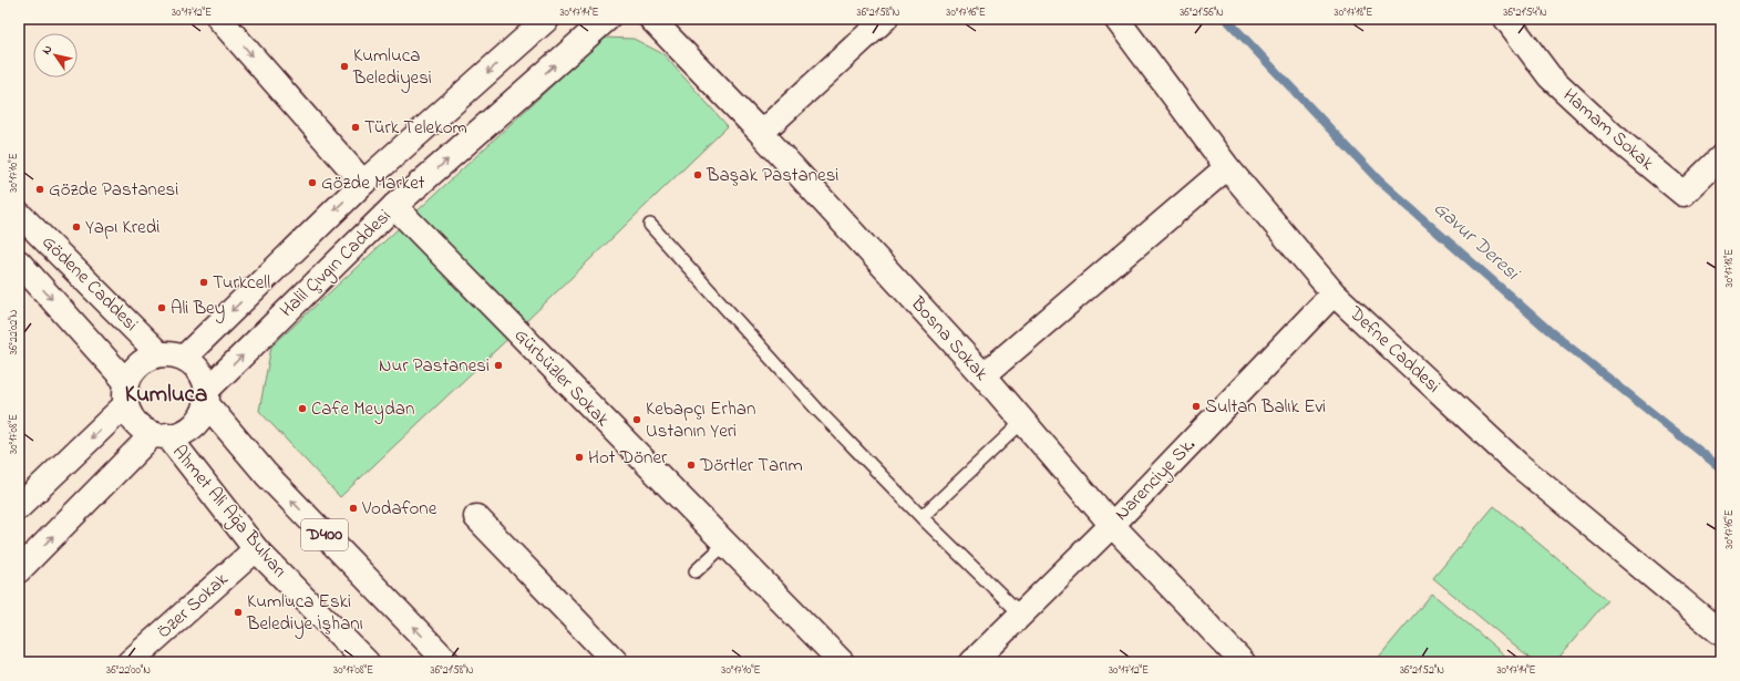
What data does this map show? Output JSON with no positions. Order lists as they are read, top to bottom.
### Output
{
  "streets": {
    "main road": [
      "Hamam Sokak",
      "Halil Çıvgın Caddesi",
      "Gödene Caddesi",
      "Bosna Sokak",
      "Defne Caddesi",
      "Gürbüzler Sokak",
      "Narenciye Sk.",
      "Ahmet Ali Ağa Bulvarı",
      "D400",
      "Özer Sokak"
    ]
  },
  "crossings": [
    ["Halil Çıvgın Caddesi", "Gödene Caddesi"],
    ["Halil Çıvgın Caddesi", "Gürbüzler Sokak"],
    ["Halil Çıvgın Caddesi", "Ahmet Ali Ağa Bulvarı"],
    ["Halil Çıvgın Caddesi", "D400"],
    ["Gödene Caddesi", "Ahmet Ali Ağa Bulvarı"],
    ["Gödene Caddesi", "D400"],
    ["Bosna Sokak", "Narenciye Sk."],
    ["Defne Caddesi", "Narenciye Sk."],
    ["Ahmet Ali Ağa Bulvarı", "D400"],
    ["Ahmet Ali Ağa Bulvarı", "Özer Sokak"]
  ],
  "districts": ["Kumluca"],
  "water": ["Gavur Deresi"],
  "places": [
    "Kumluca Belediyesi",
    "Türk Telekom",
    "Başak Pastanesi",
    "Gözde Market",
    "Gözde Pastanesi",
    "Yapı Kredi",
    "Turkcell",
    "Ali Bey",
    "Nur Pastanesi",
    "Sultan Balık Evi",
    "Cafe Meydan",
    "Kebapçı Erhan Ustanın Yeri",
    "Hot Döner",
    "Dörtler Tarım",
    "Vodafone",
    "Kumluca Eski Belediye İşhanı"
  ],
  "north": "top left",
  "coordinates": [
    "30°17'12\"E",
    "30°17'14\"E",
    "36°21'58\"N",
    "30°17'16\"E",
    "36°21'56\"N",
    "30°17'18\"E",
    "36°21'54\"N",
    "30°17'10\"E",
    "36°22'02\"N",
    "30°17'08\"E",
    "36°22'00\"N",
    "36°21'52\"N"
  ]
}
